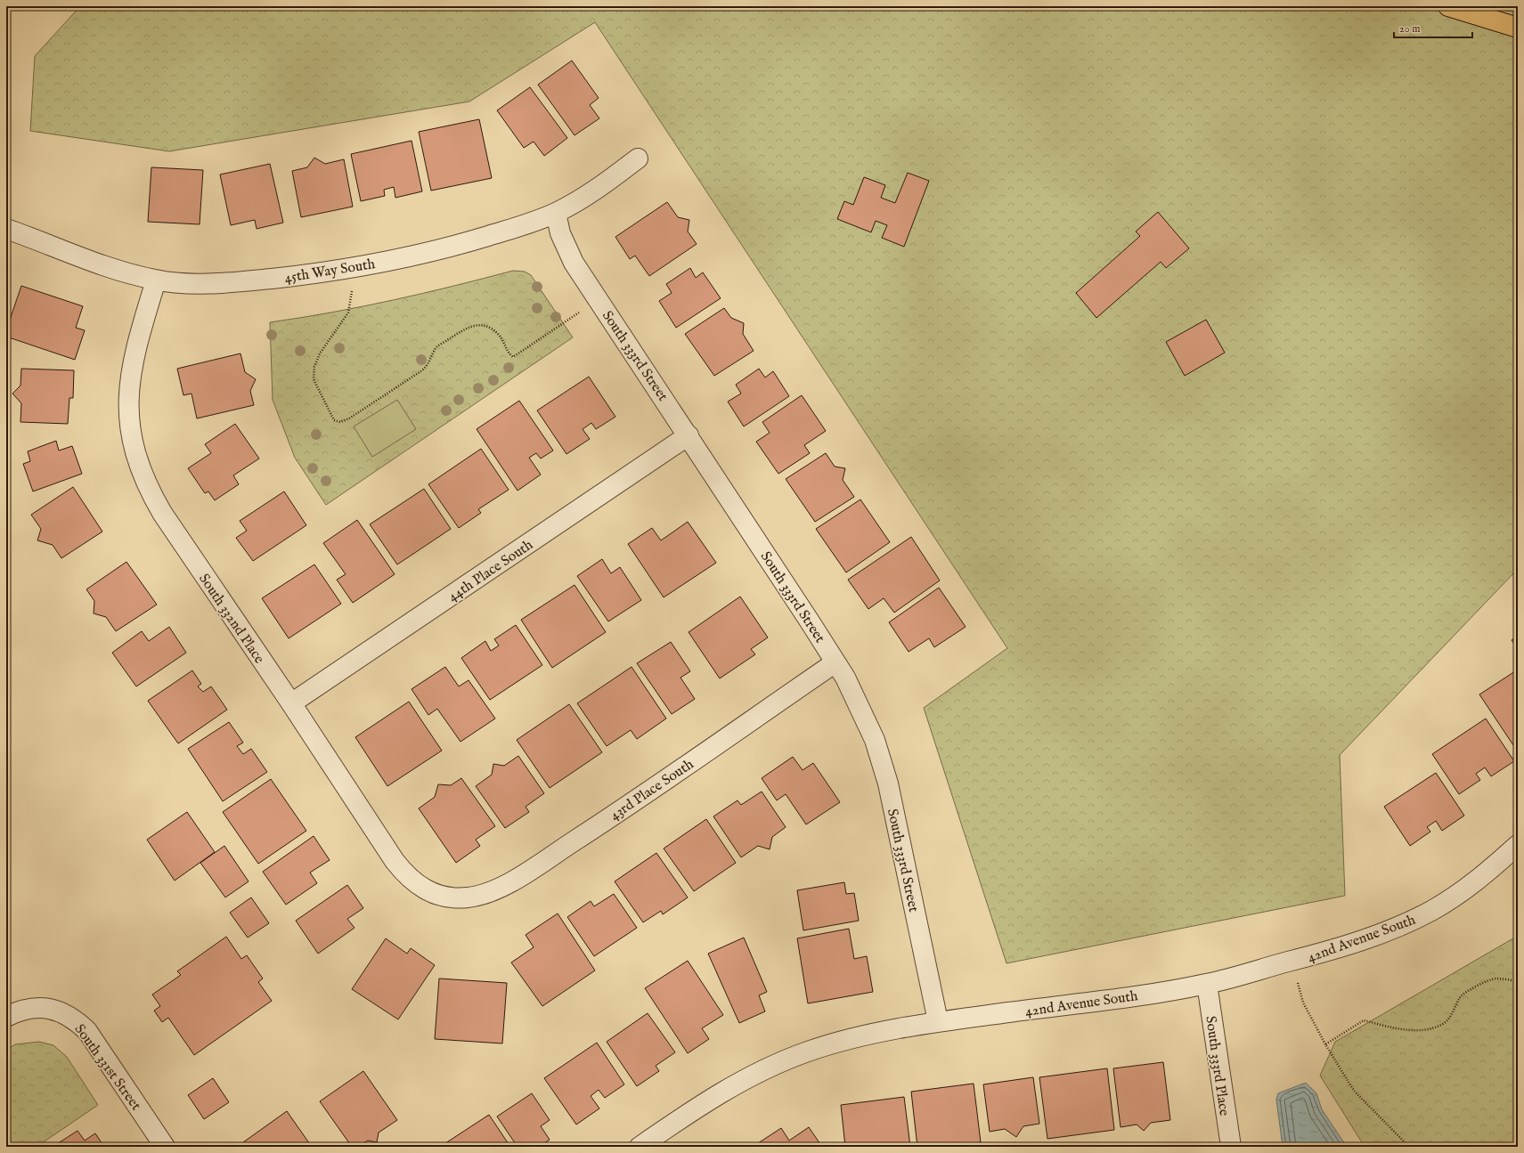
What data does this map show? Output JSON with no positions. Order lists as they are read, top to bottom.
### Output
{
  "streets": {
    "street": [
      "45th Way South",
      "South 333rd Street",
      "44th Place South",
      "South 332nd Place",
      "43rd Place South",
      "42nd Avenue South",
      "South 333rd Place",
      "South 331st Street"
    ]
  },
  "crossings": [
    ["45th Way South", "South 333rd Street"],
    ["45th Way South", "South 332nd Place"],
    ["South 333rd Street", "44th Place South"],
    ["South 333rd Street", "43rd Place South"],
    ["South 333rd Street", "42nd Avenue South"],
    ["44th Place South", "South 332nd Place"],
    ["South 332nd Place", "43rd Place South"],
    ["42nd Avenue South", "South 333rd Place"]
  ],
  "scale_bar": "20 m"
}
